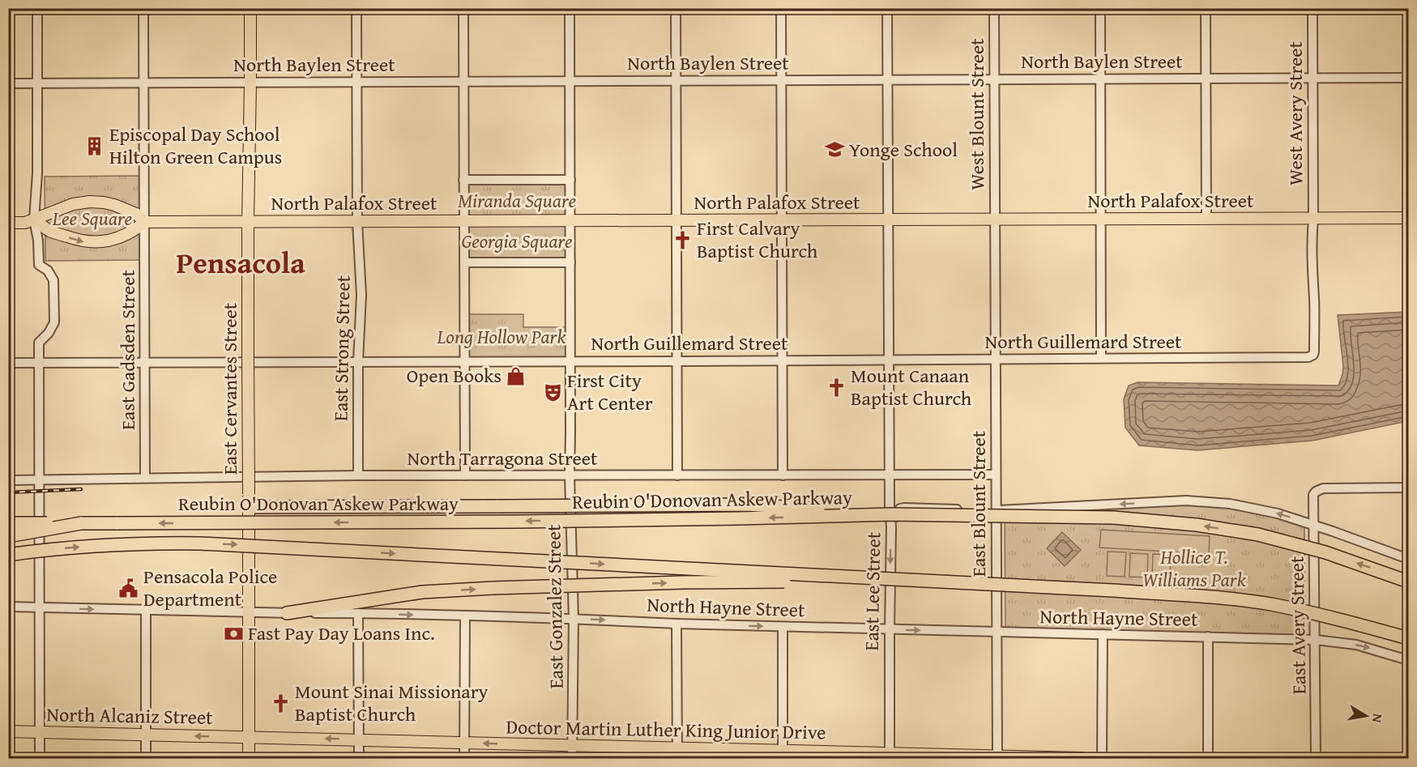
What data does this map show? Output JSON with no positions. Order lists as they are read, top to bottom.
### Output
{
  "streets": {
    "highway": ["Reubin O'Donovan Askew Parkway"],
    "main road": [
      "North Palafox Street",
      "East Cervantes Street",
      "North Alcaniz Street",
      "Doctor Martin Luther King Junior Drive"
    ],
    "street": [
      "North Baylen Street",
      "West Avery Street",
      "West Blount Street",
      "North Guillemard Street",
      "East Strong Street",
      "East Gadsden Street",
      "North Tarragona Street",
      "East Blount Street",
      "East Lee Street",
      "East Gonzalez Street",
      "North Hayne Street",
      "East Avery Street"
    ]
  },
  "crossings": [
    ["North Baylen Street", "West Avery Street"],
    ["North Baylen Street", "West Blount Street"],
    ["North Baylen Street", "East Strong Street"],
    ["North Baylen Street", "East Gadsden Street"],
    ["North Baylen Street", "East Cervantes Street"],
    ["North Baylen Street", "East Lee Street"],
    ["North Baylen Street", "East Gonzalez Street"],
    ["West Avery Street", "North Palafox Street"],
    ["West Avery Street", "North Guillemard Street"],
    ["West Blount Street", "North Palafox Street"],
    ["West Blount Street", "East Blount Street"],
    ["North Palafox Street", "North Guillemard Street"],
    ["North Palafox Street", "East Strong Street"],
    ["North Palafox Street", "East Gadsden Street"],
    ["North Palafox Street", "East Cervantes Street"],
    ["North Palafox Street", "East Blount Street"],
    ["North Palafox Street", "East Lee Street"],
    ["North Palafox Street", "East Gonzalez Street"],
    ["North Guillemard Street", "East Strong Street"],
    ["North Guillemard Street", "East Gadsden Street"],
    ["North Guillemard Street", "East Blount Street"],
    ["North Guillemard Street", "East Lee Street"],
    ["North Guillemard Street", "East Gonzalez Street"],
    ["East Strong Street", "North Tarragona Street"],
    ["East Gadsden Street", "North Tarragona Street"],
    ["East Cervantes Street", "North Hayne Street"],
    ["East Cervantes Street", "North Alcaniz Street"],
    ["East Cervantes Street", "Doctor Martin Luther King Junior Drive"],
    ["North Tarragona Street", "East Blount Street"],
    ["North Tarragona Street", "East Lee Street"],
    ["North Tarragona Street", "East Gonzalez Street"],
    ["East Blount Street", "North Hayne Street"],
    ["East Blount Street", "Doctor Martin Luther King Junior Drive"],
    ["East Lee Street", "North Hayne Street"],
    ["East Lee Street", "Doctor Martin Luther King Junior Drive"],
    ["East Gonzalez Street", "North Hayne Street"],
    ["East Gonzalez Street", "Doctor Martin Luther King Junior Drive"],
    ["North Hayne Street", "East Avery Street"],
    ["North Alcaniz Street", "Doctor Martin Luther King Junior Drive"]
  ],
  "one_way": ["North Hayne Street", "North Alcaniz Street"],
  "districts": ["Pensacola"],
  "parks": [
    "Miranda Square",
    "Lee Square",
    "Georgia Square",
    "Long Hollow Park",
    "Hollice T. Williams Park"
  ],
  "places": {
    "building": ["Episcopal Day School Hilton Green Campus"],
    "school or university": ["Yonge School"],
    "church": ["First Calvary Baptist Church", "Mount Canaan Baptist Church", "Mount Sinai Missionary Baptist Church"],
    "shop": ["Open Books"],
    "theatre": ["First City Art Center"],
    "public building": ["Pensacola Police Department"],
    "bank": ["Fast Pay Day Loans Inc."]
  },
  "north": "right"
}
